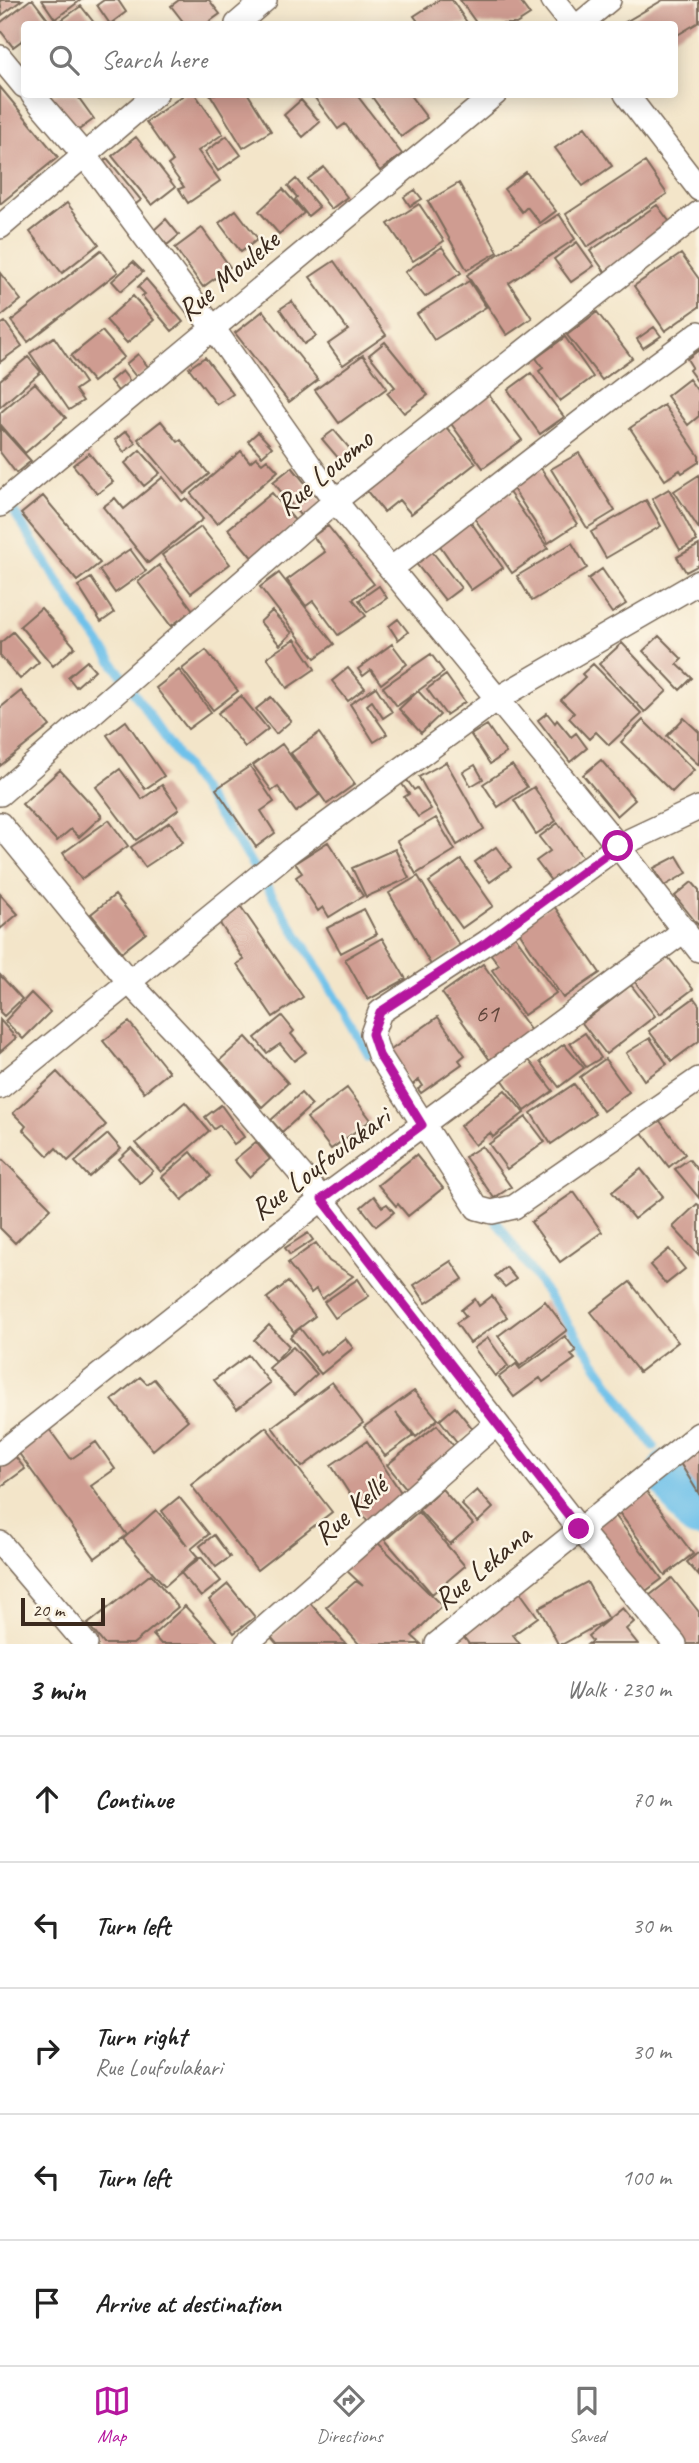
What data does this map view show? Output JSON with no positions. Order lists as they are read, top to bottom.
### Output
{
  "streets": {
    "street": [
      "Rue Mouleke",
      "Rue Louomo",
      "Rue Loufoulakari",
      "Rue Kellé",
      "Rue Lekana"
    ]
  },
  "house_numbers": ["61"],
  "scale_bar": "20 m",
  "page": {
    "search": "Search here",
    "scale": "20 m",
    "heading": ["3 min", "Walk · 230 m"],
    "list": [
      ["Continue", "70 m"],
      ["Turn left", "30 m"],
      ["Turn right", "Rue Loufoulakari", "30 m"],
      ["Turn left", "100 m"],
      "Arrive at destination"
    ],
    "nav": ["Map", "Directions", "Saved"]
  }
}
